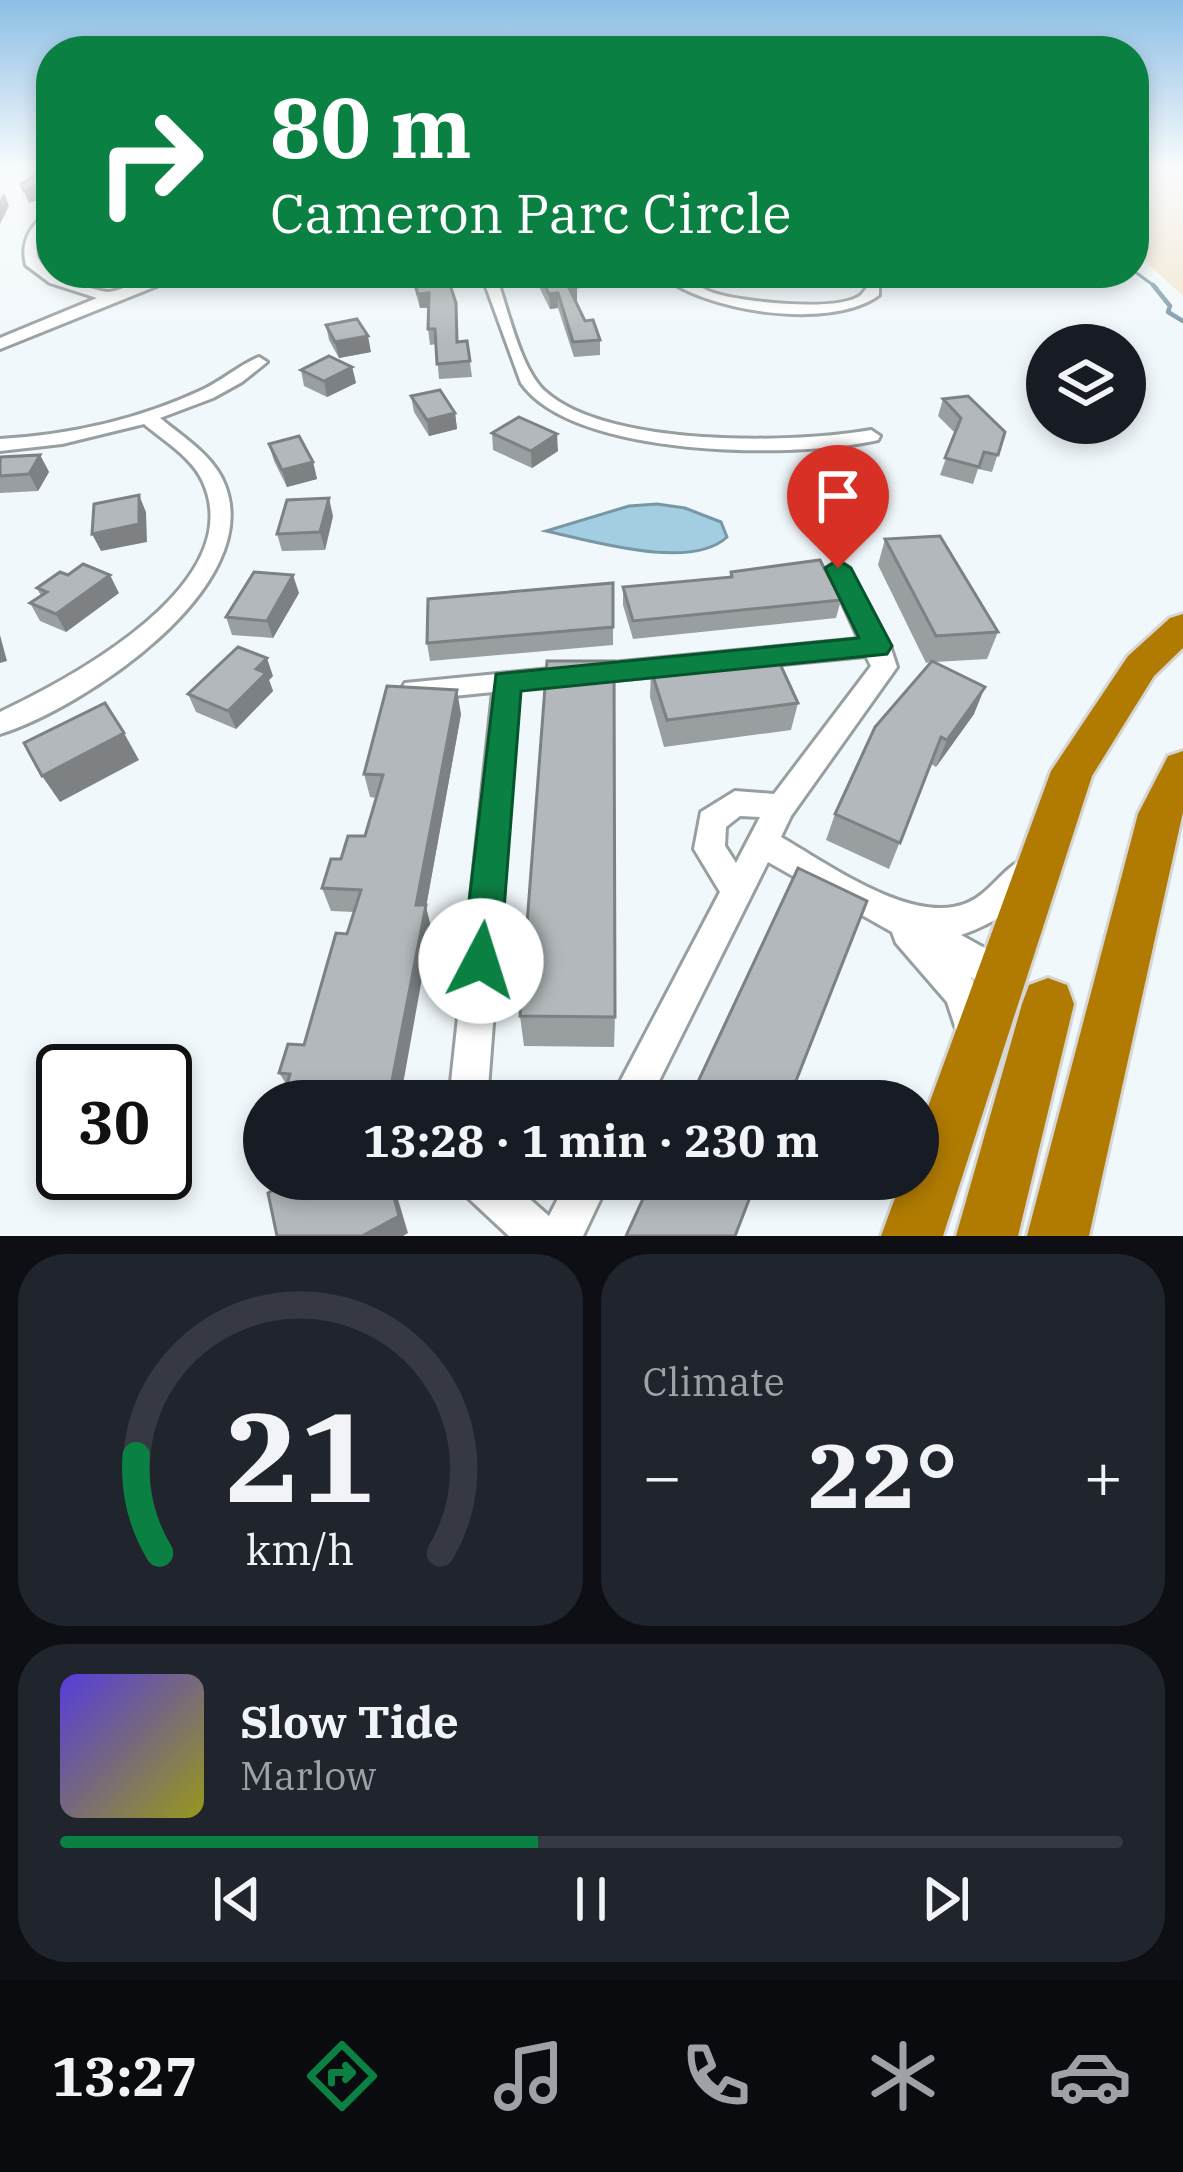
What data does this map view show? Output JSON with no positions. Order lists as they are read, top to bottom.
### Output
{
  "page": {
    "turn": ["80 m", "Cameron Parc Circle"],
    "limit": "30",
    "trip": "13:28 · 1 min · 230 m",
    "tile": "Climate",
    "heat": ["−", "22°", "+"],
    "song": ["Slow Tide", "Marlow"],
    "tabs": "13:27",
    "gauge": ["21", "km/h"]
  }
}
